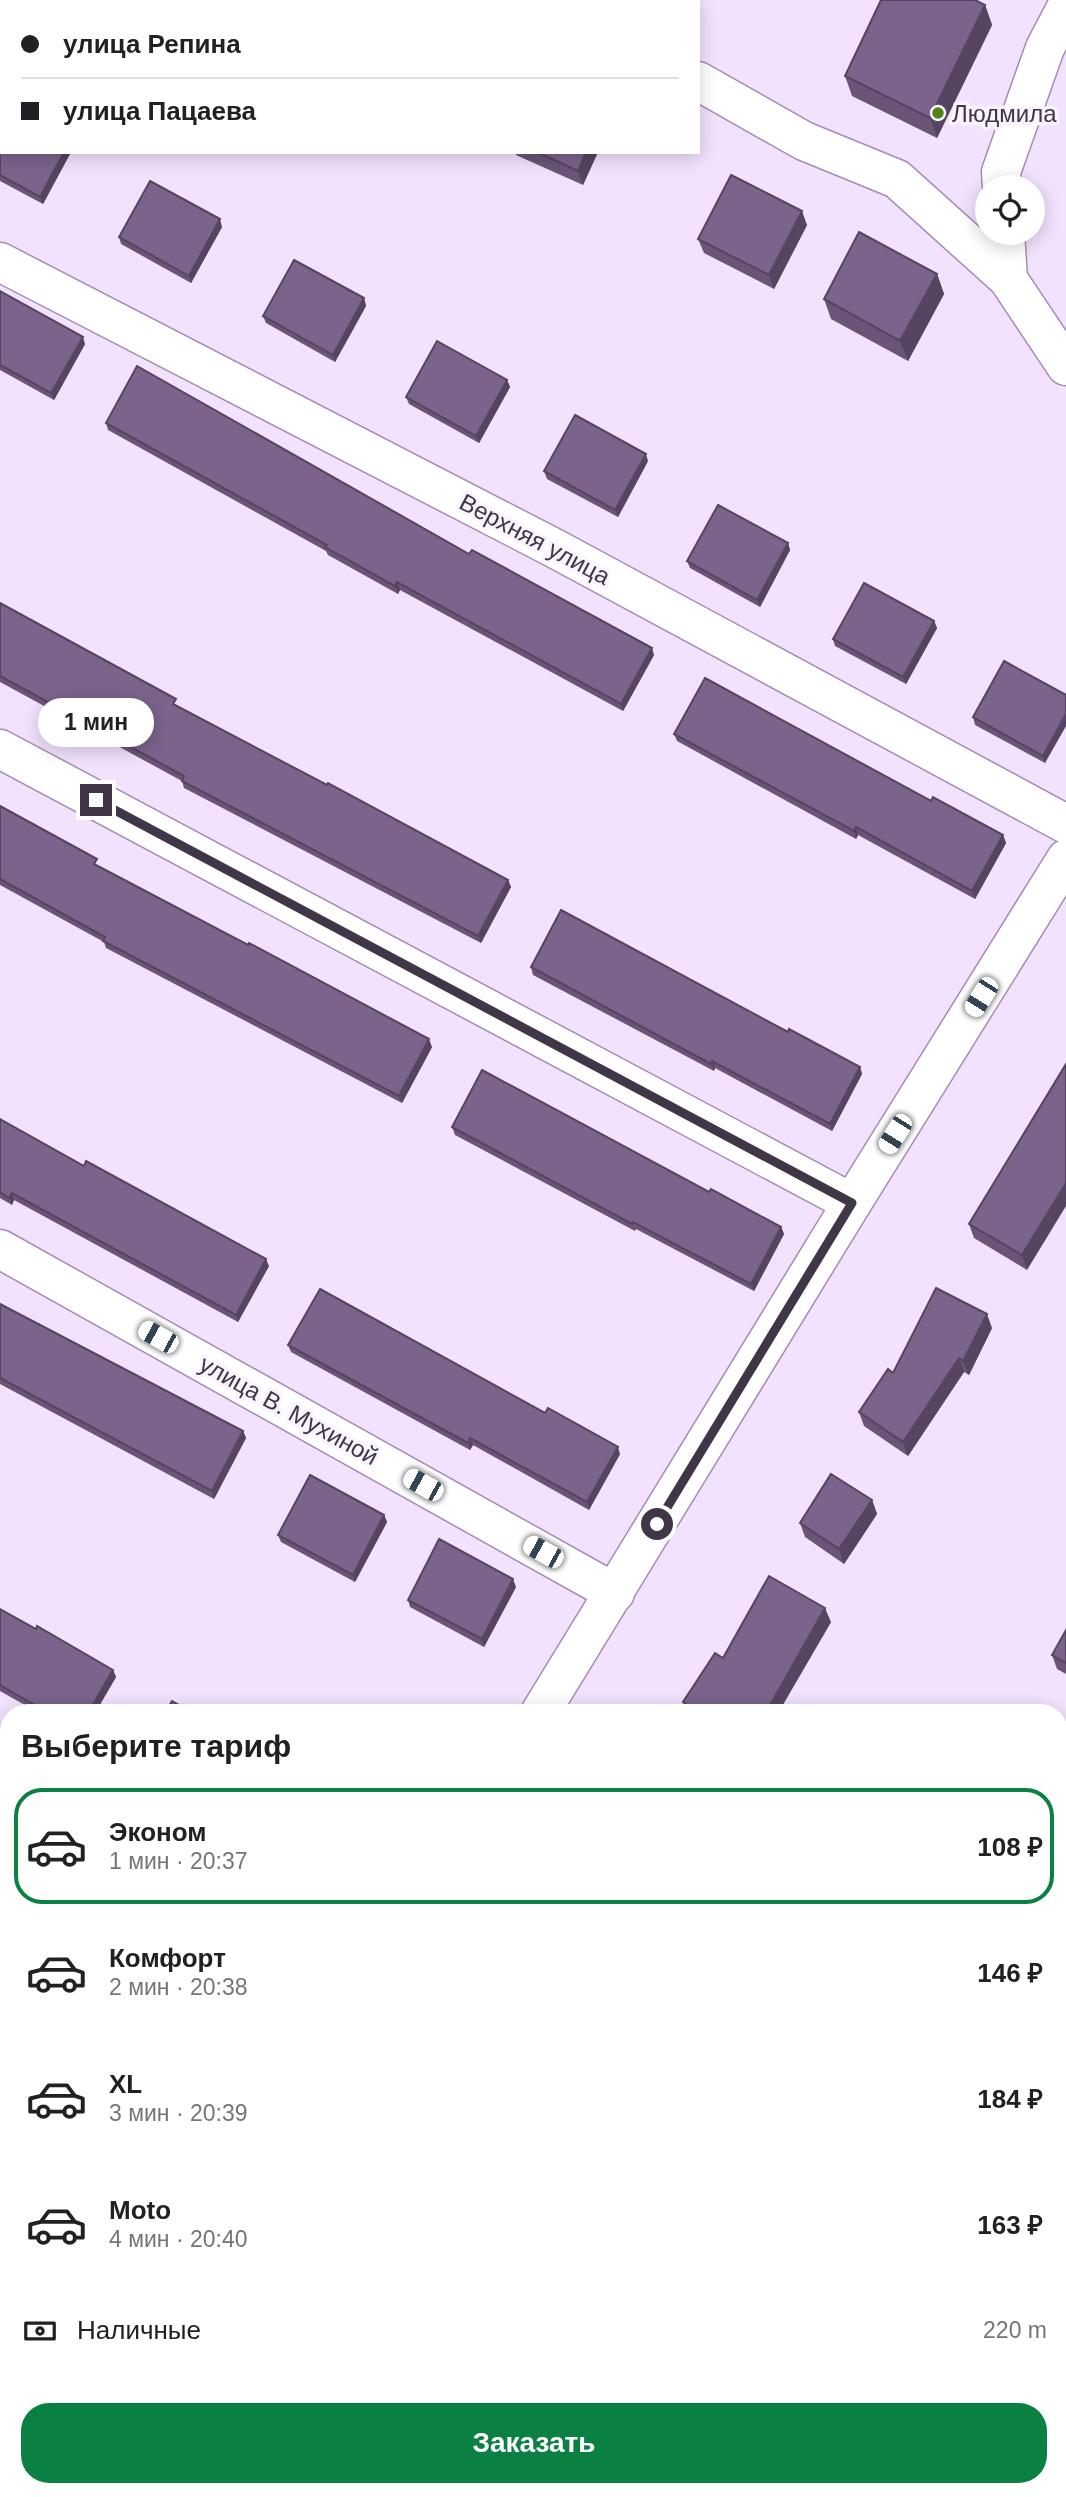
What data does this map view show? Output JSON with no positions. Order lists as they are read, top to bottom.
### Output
{
  "streets": {
    "street": ["Верхняя улица", "улица В. Мухиной"]
  },
  "places": ["Людмила"],
  "page": {
    "banner": ["улица Репина", "улица Пацаева"],
    "bubble": "1 мин",
    "heading": "Выберите тариф",
    "list": [
      {
        "name": "Эконом",
        "note": "1 мин · 20:37",
        "value": "108 ₽"
      },
      {
        "name": "Комфорт",
        "note": "2 мин · 20:38",
        "value": "146 ₽"
      },
      {
        "name": "XL",
        "note": "3 мин · 20:39",
        "value": "184 ₽"
      },
      {
        "name": "Moto",
        "note": "4 мин · 20:40",
        "value": "163 ₽"
      }
    ],
    "pay": ["Наличные", "220 m"],
    "buttons": "Заказать"
  }
}
